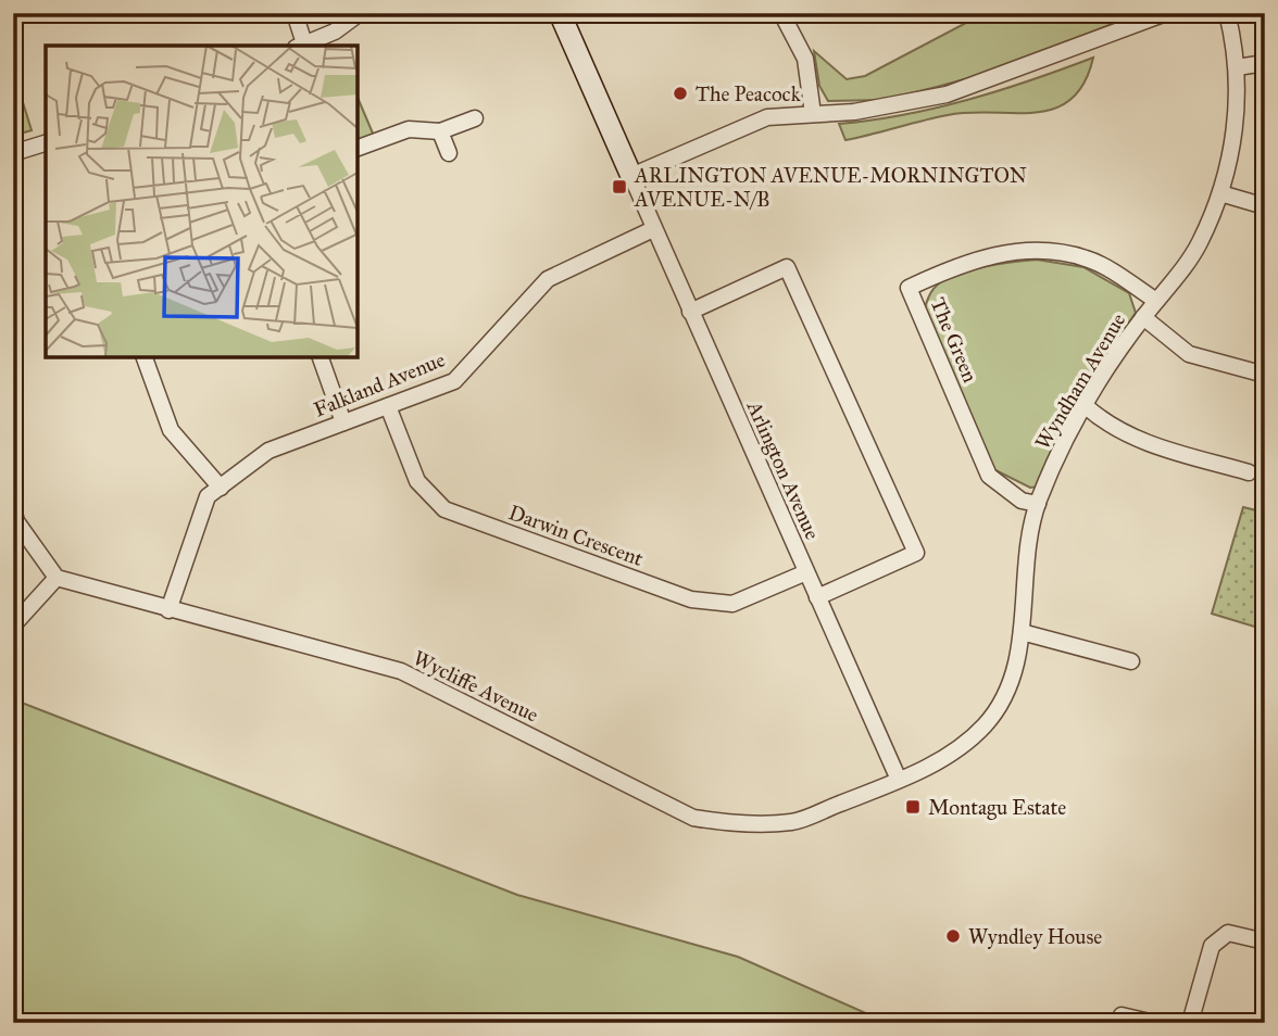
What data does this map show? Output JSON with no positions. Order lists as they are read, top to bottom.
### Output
{
  "streets": {
    "street": [
      "The Green",
      "Wyndham Avenue",
      "Falkland Avenue",
      "Arlington Avenue",
      "Darwin Crescent",
      "Wycliffe Avenue"
    ]
  },
  "crossings": [
    ["The Green", "Wyndham Avenue"],
    ["Wyndham Avenue", "Arlington Avenue"],
    ["Wyndham Avenue", "Wycliffe Avenue"],
    ["Falkland Avenue", "Arlington Avenue"],
    ["Falkland Avenue", "Darwin Crescent"],
    ["Falkland Avenue", "Wycliffe Avenue"],
    ["Arlington Avenue", "Darwin Crescent"],
    ["Arlington Avenue", "Wycliffe Avenue"]
  ],
  "places": {
    "other": ["The Peacock", "Wyndley House"],
    "transit": ["ARLINGTON AVENUE-MORNINGTON AVENUE-N/B", "Montagu Estate"]
  }
}
